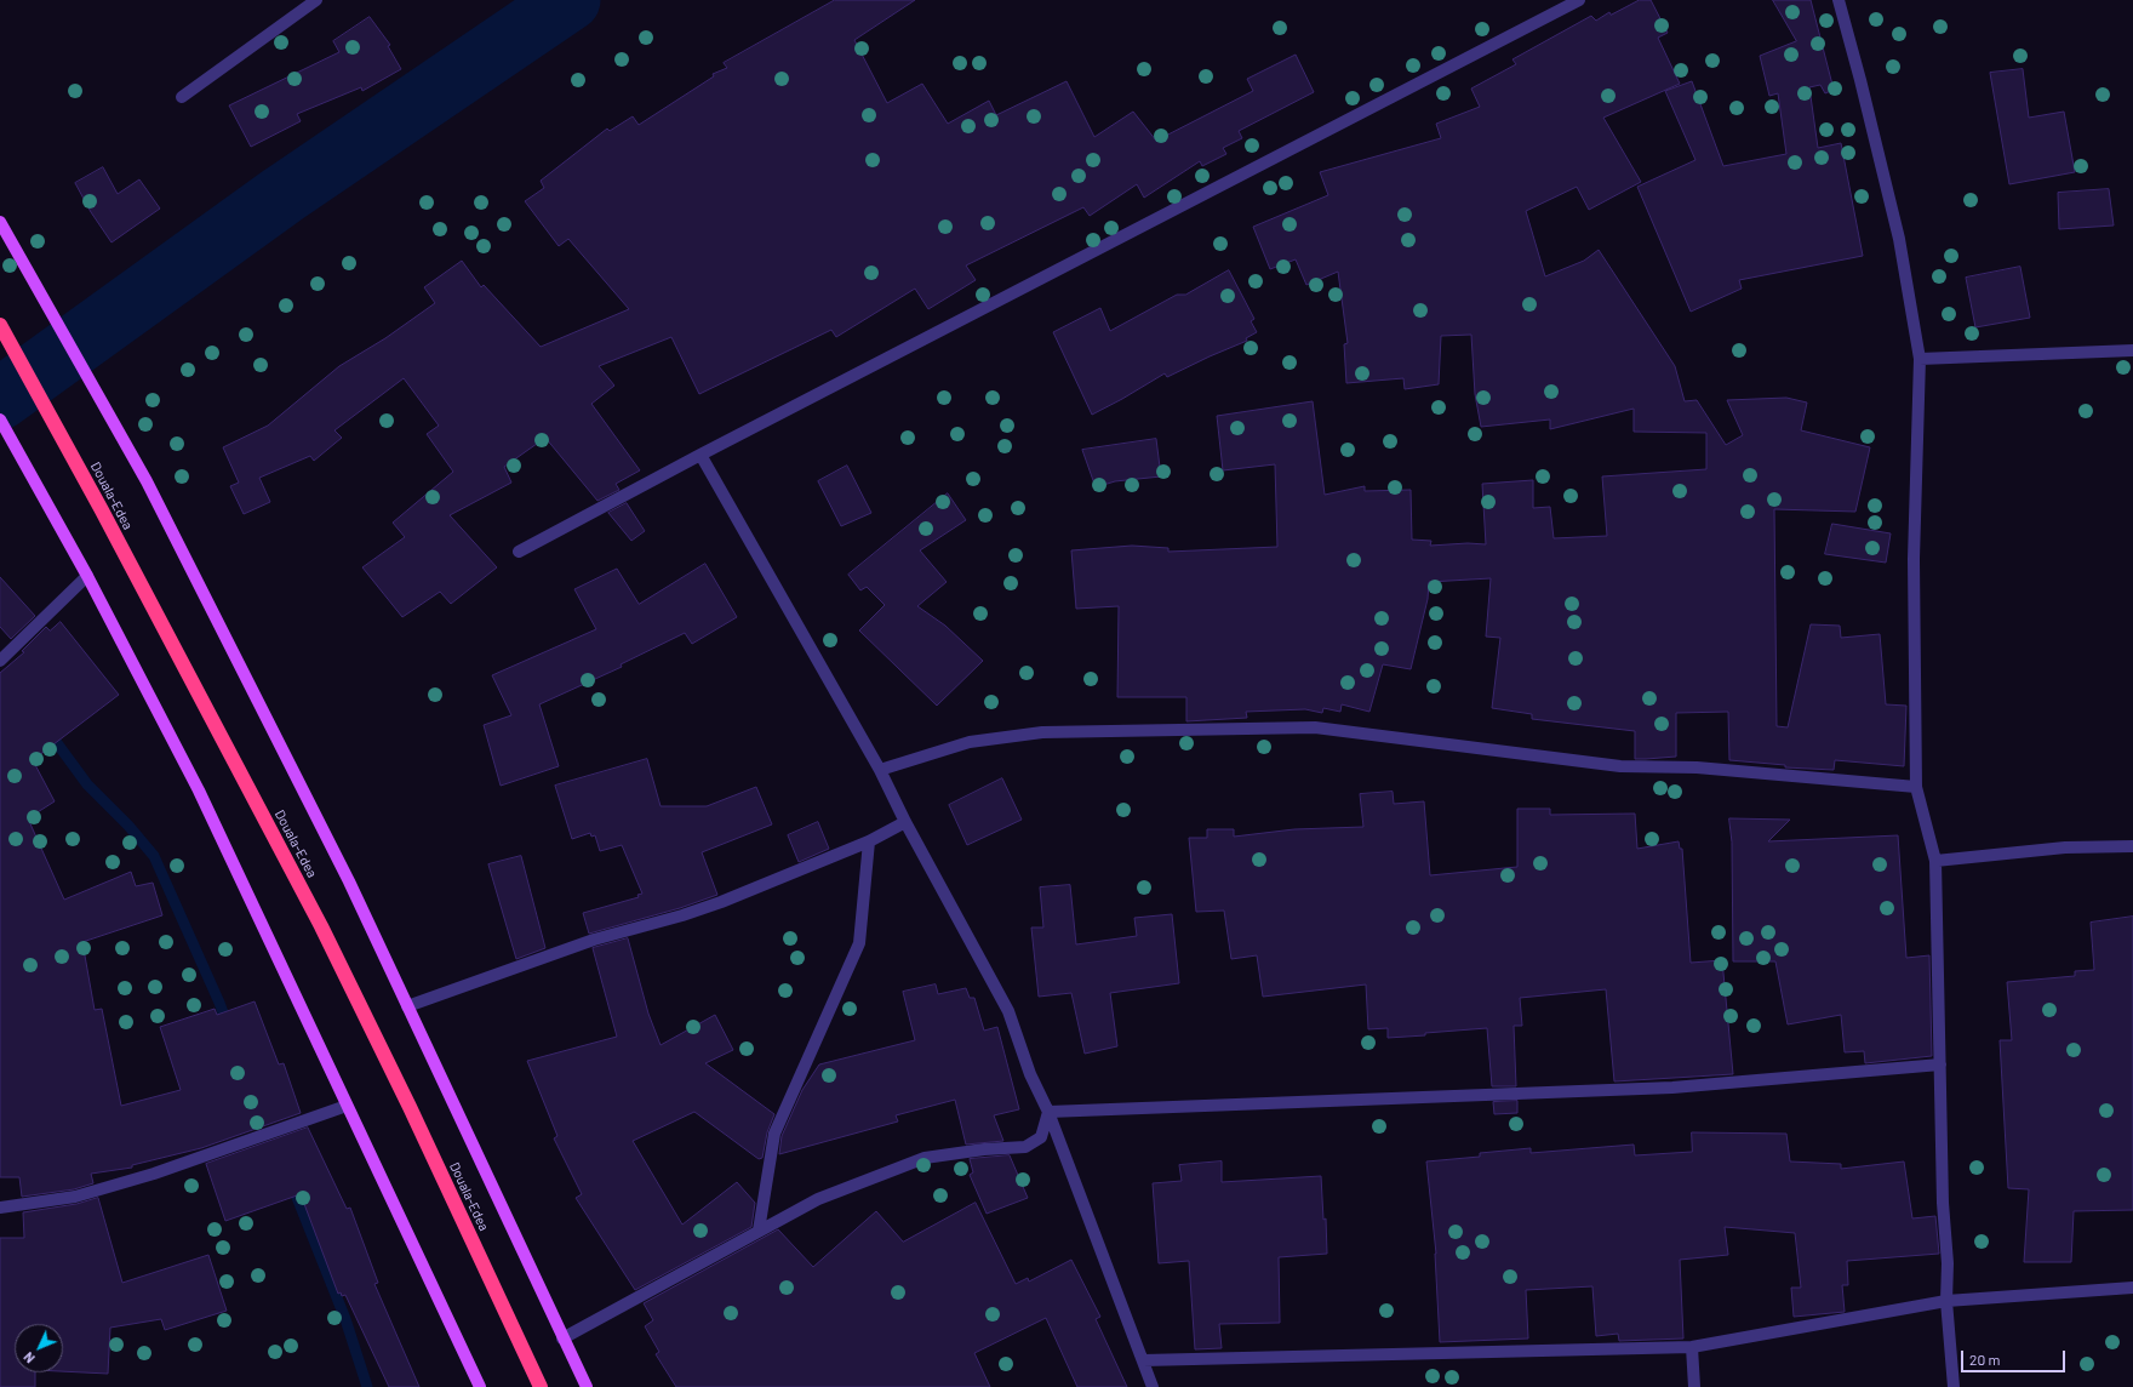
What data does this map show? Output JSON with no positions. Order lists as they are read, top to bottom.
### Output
{
  "streets": {
    "highway": ["Douala-Edea"]
  },
  "scale_bar": "20 m",
  "north": "bottom left"
}
